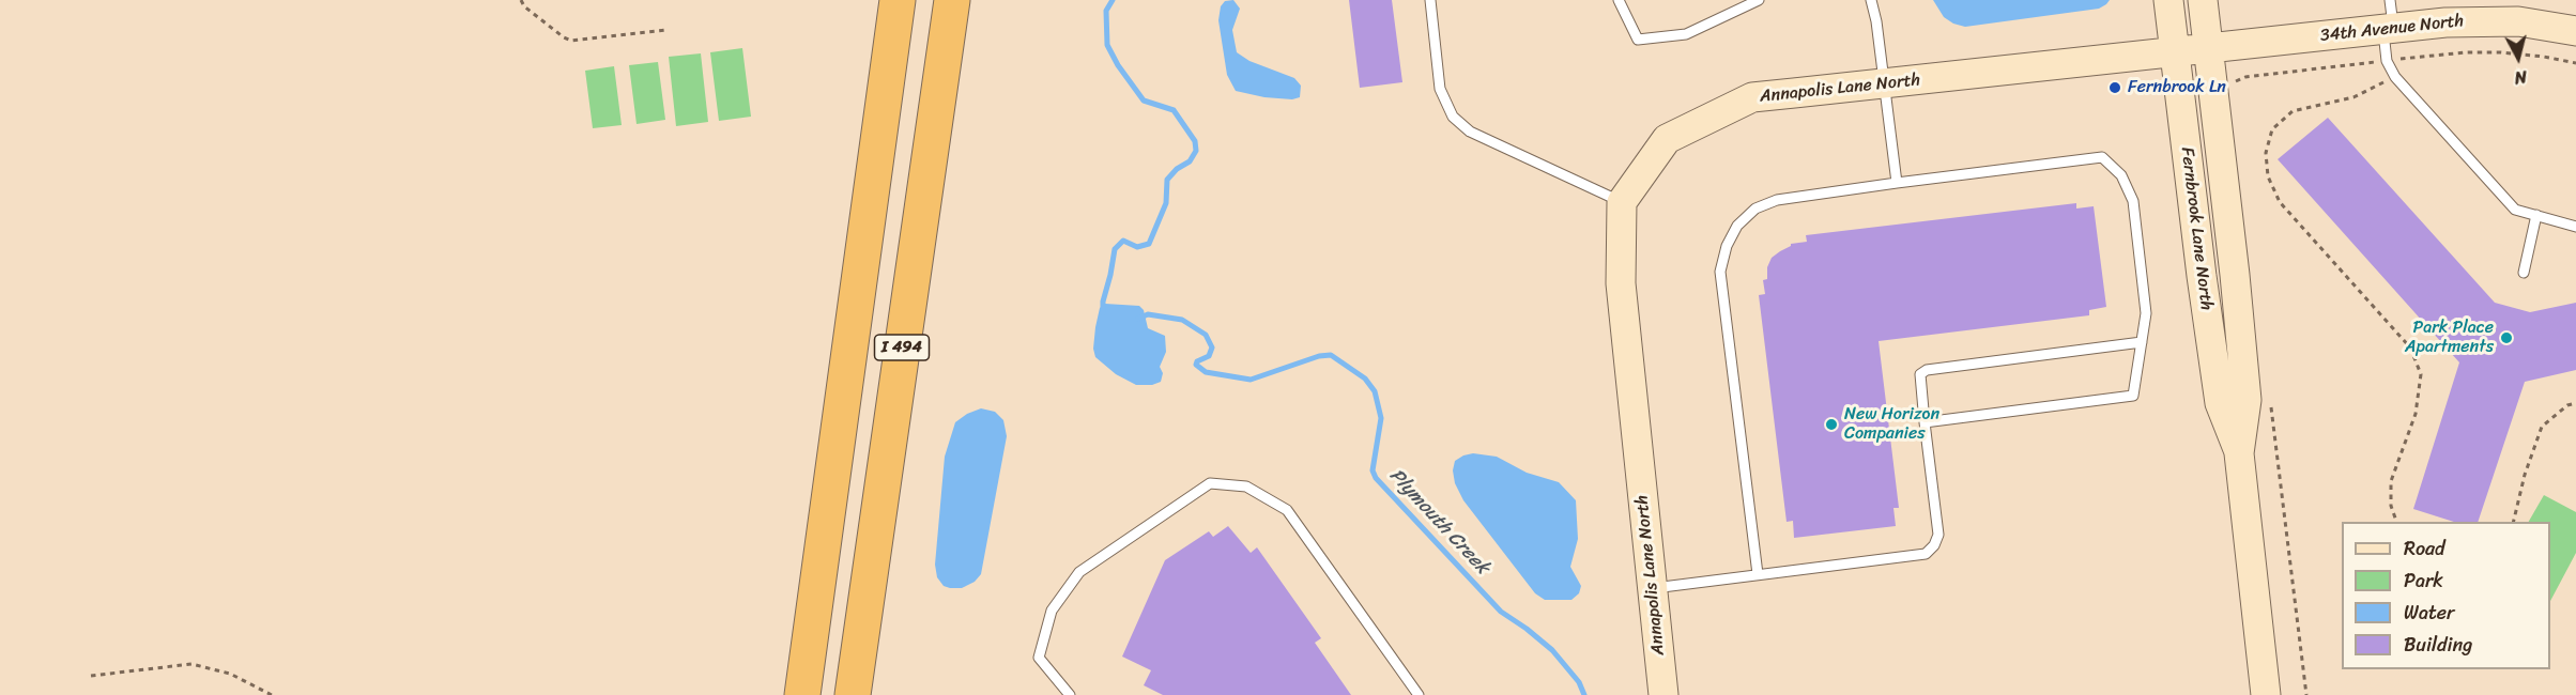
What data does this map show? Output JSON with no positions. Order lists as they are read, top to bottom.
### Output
{
  "streets": {
    "highway": ["I 494"],
    "street": ["34th Avenue North", "Annapolis Lane North", "Fernbrook Lane North"]
  },
  "crossings": [
    ["34th Avenue North", "Annapolis Lane North"],
    ["34th Avenue North", "Fernbrook Lane North"],
    ["Annapolis Lane North", "Fernbrook Lane North"]
  ],
  "water": ["Plymouth Creek"],
  "places": ["Fernbrook Ln", "Park Place Apartments", "New Horizon Companies"],
  "legend": [
    "Road",
    "Park",
    "Water",
    "Building"
  ],
  "north": "bottom"
}
